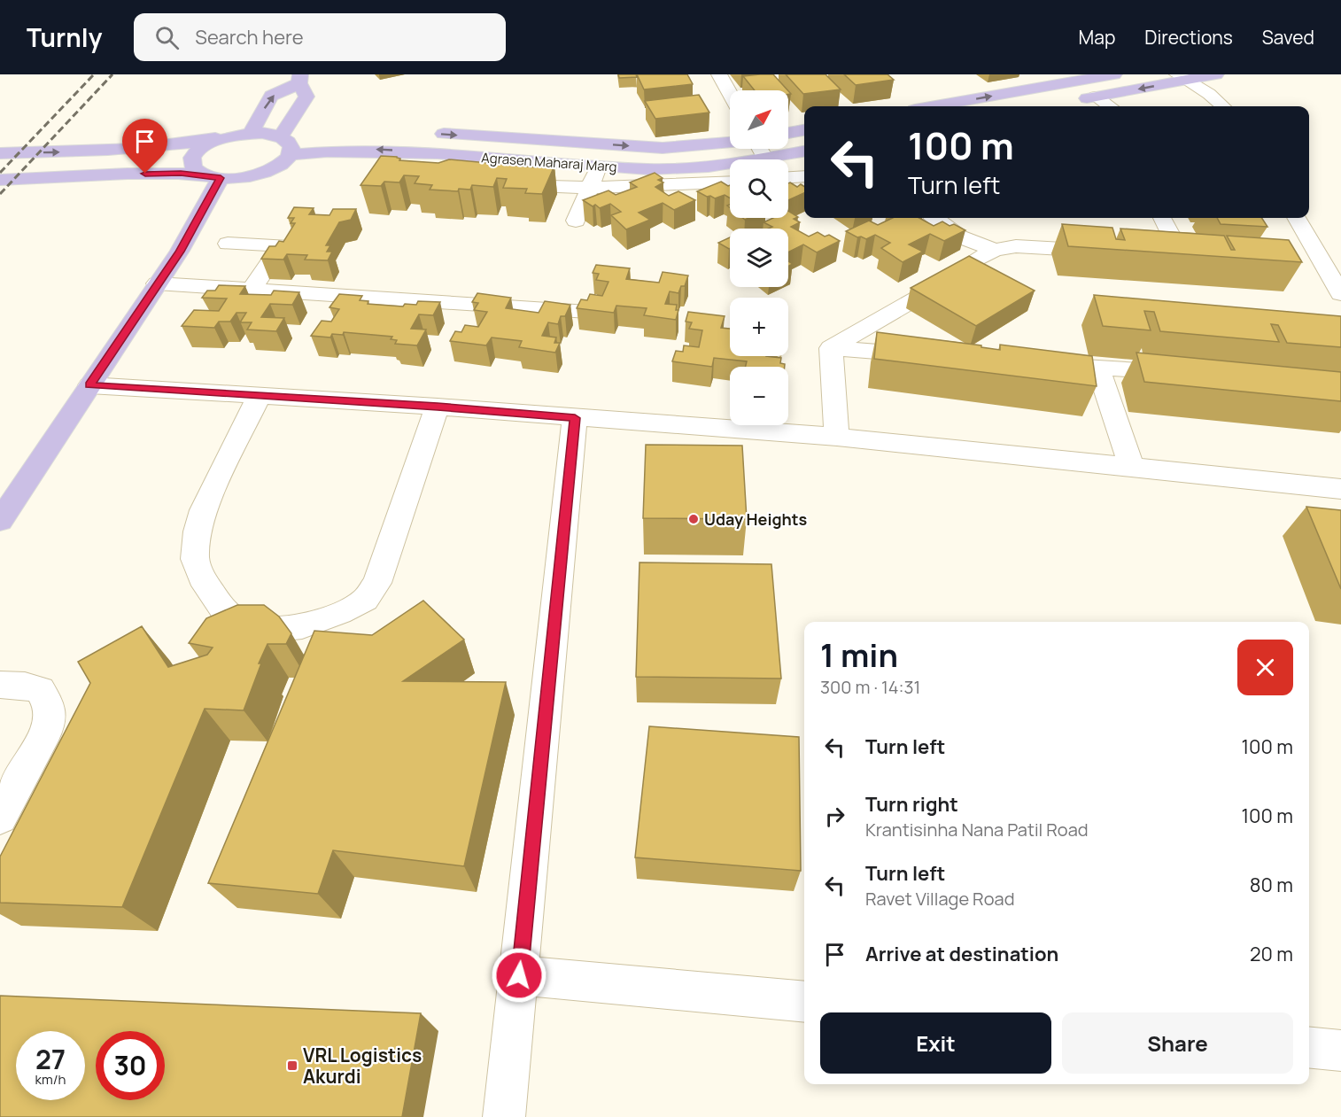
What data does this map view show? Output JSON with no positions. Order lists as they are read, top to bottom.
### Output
{
  "streets": {
    "main road": ["Agrasen Maharaj Marg"]
  },
  "places": {
    "other": ["Uday Heights"],
    "transit": ["VRL Logistics Akurdi"]
  },
  "north": "top right",
  "page": {
    "header": "Turnly",
    "search": "Search here",
    "nav": ["Map", "Directions", "Saved"],
    "map_buttons": ["+", "−"],
    "turn": ["100 m", "Turn left"],
    "heading": ["1 min", "300 m · 14:31"],
    "list": [
      {
        "name": "Turn left",
        "value": "100 m"
      },
      {
        "name": "Turn right",
        "note": "Krantisinha Nana Patil Road",
        "value": "100 m"
      },
      {
        "name": "Turn left",
        "note": "Ravet Village Road",
        "value": "80 m"
      },
      {
        "name": "Arrive at destination",
        "value": "20 m"
      }
    ],
    "buttons": ["Exit", "Share"],
    "speed": "27 km/h",
    "limit": "30"
  }
}
